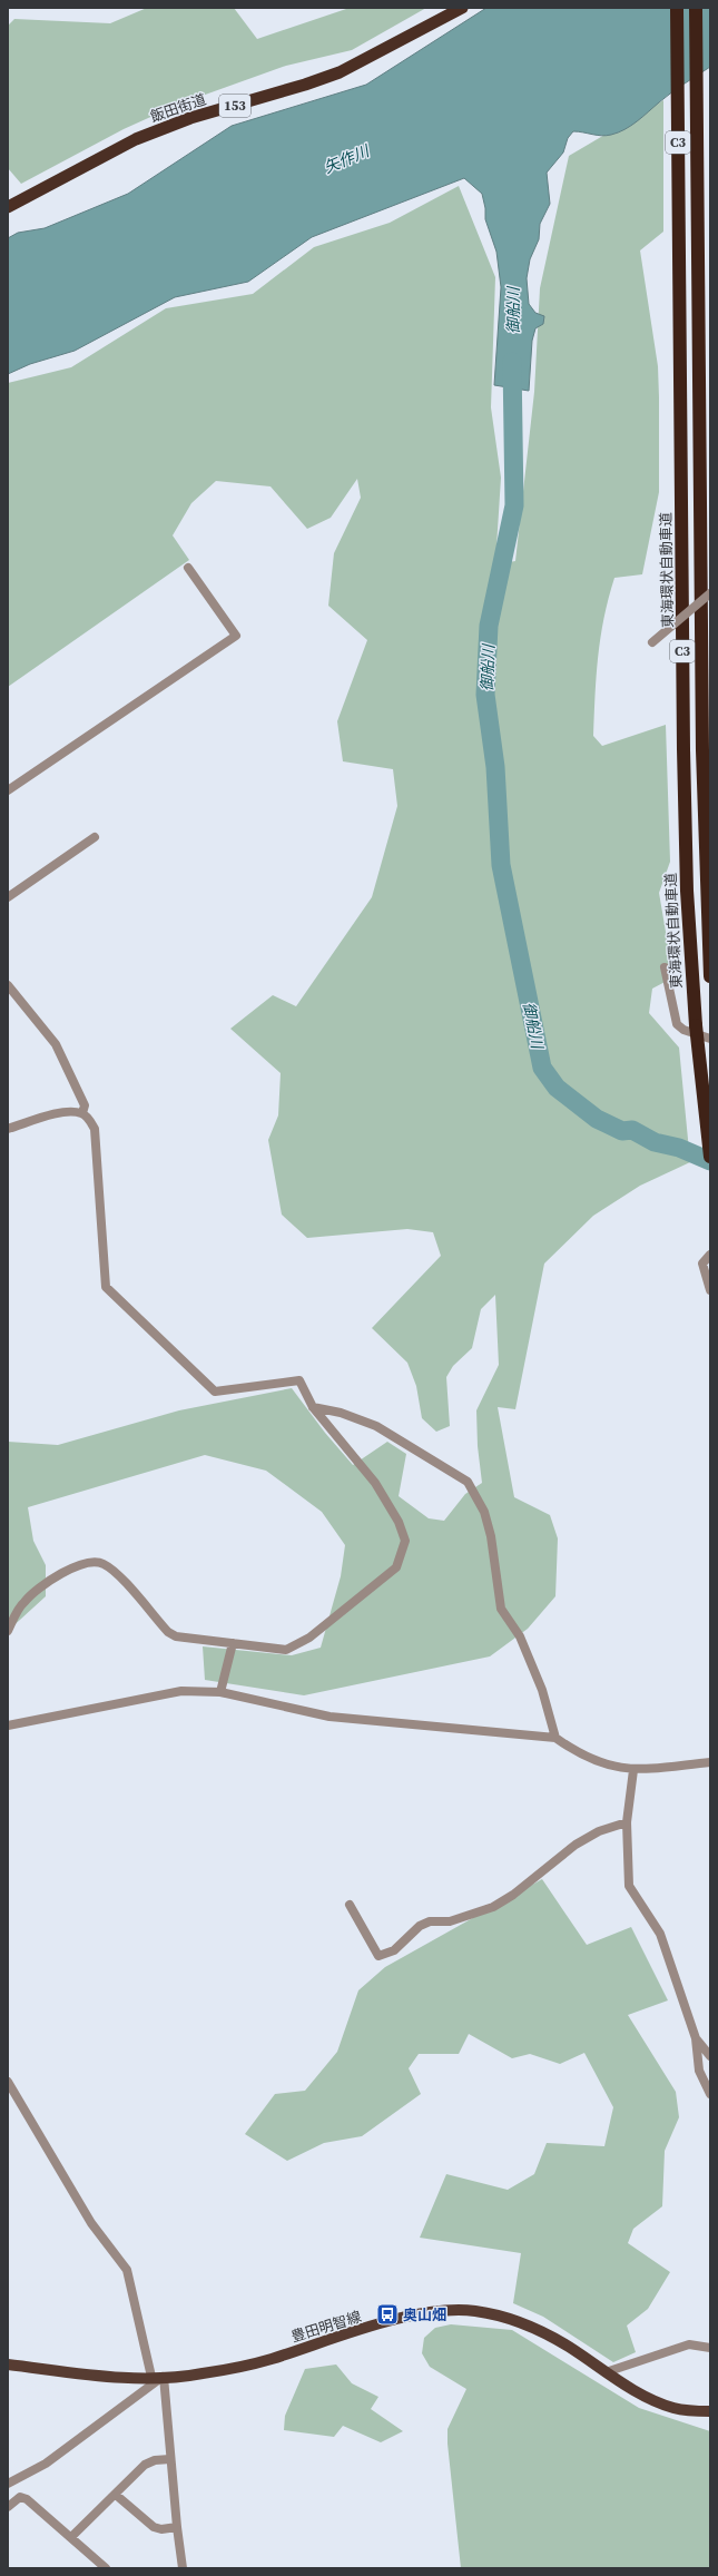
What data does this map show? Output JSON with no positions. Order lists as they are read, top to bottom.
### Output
{
  "streets": {
    "highway": [
      "153",
      "飯田街道",
      "C3",
      "東海環状自動車道"
    ],
    "main road": ["豊田明智線"]
  },
  "water": ["矢作川", "御船川"],
  "places": {
    "bus stop": ["奥山畑"]
  }
}
